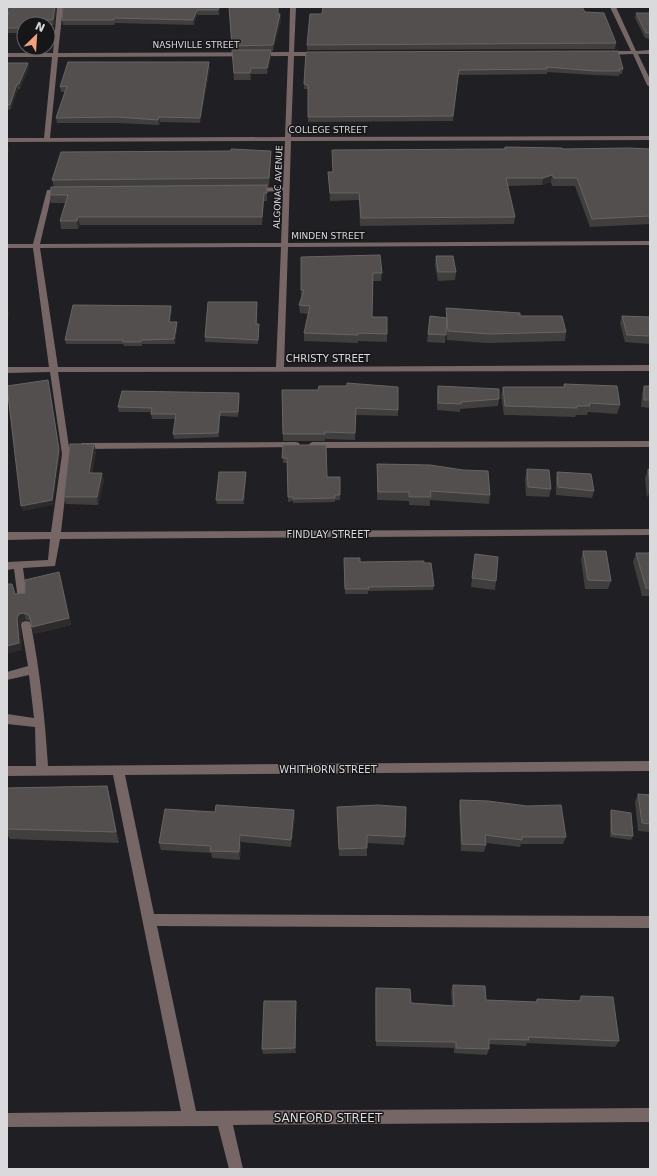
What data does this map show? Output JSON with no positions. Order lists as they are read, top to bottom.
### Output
{
  "streets": {
    "street": [
      "NASHVILLE STREET",
      "COLLEGE STREET",
      "ALGONAC AVENUE",
      "MINDEN STREET",
      "CHRISTY STREET",
      "FINDLAY STREET",
      "WHITHORN STREET",
      "SANFORD STREET"
    ]
  },
  "crossings": [
    ["NASHVILLE STREET", "ALGONAC AVENUE"],
    ["COLLEGE STREET", "ALGONAC AVENUE"],
    ["ALGONAC AVENUE", "MINDEN STREET"],
    ["ALGONAC AVENUE", "CHRISTY STREET"]
  ],
  "north": "top right"
}
